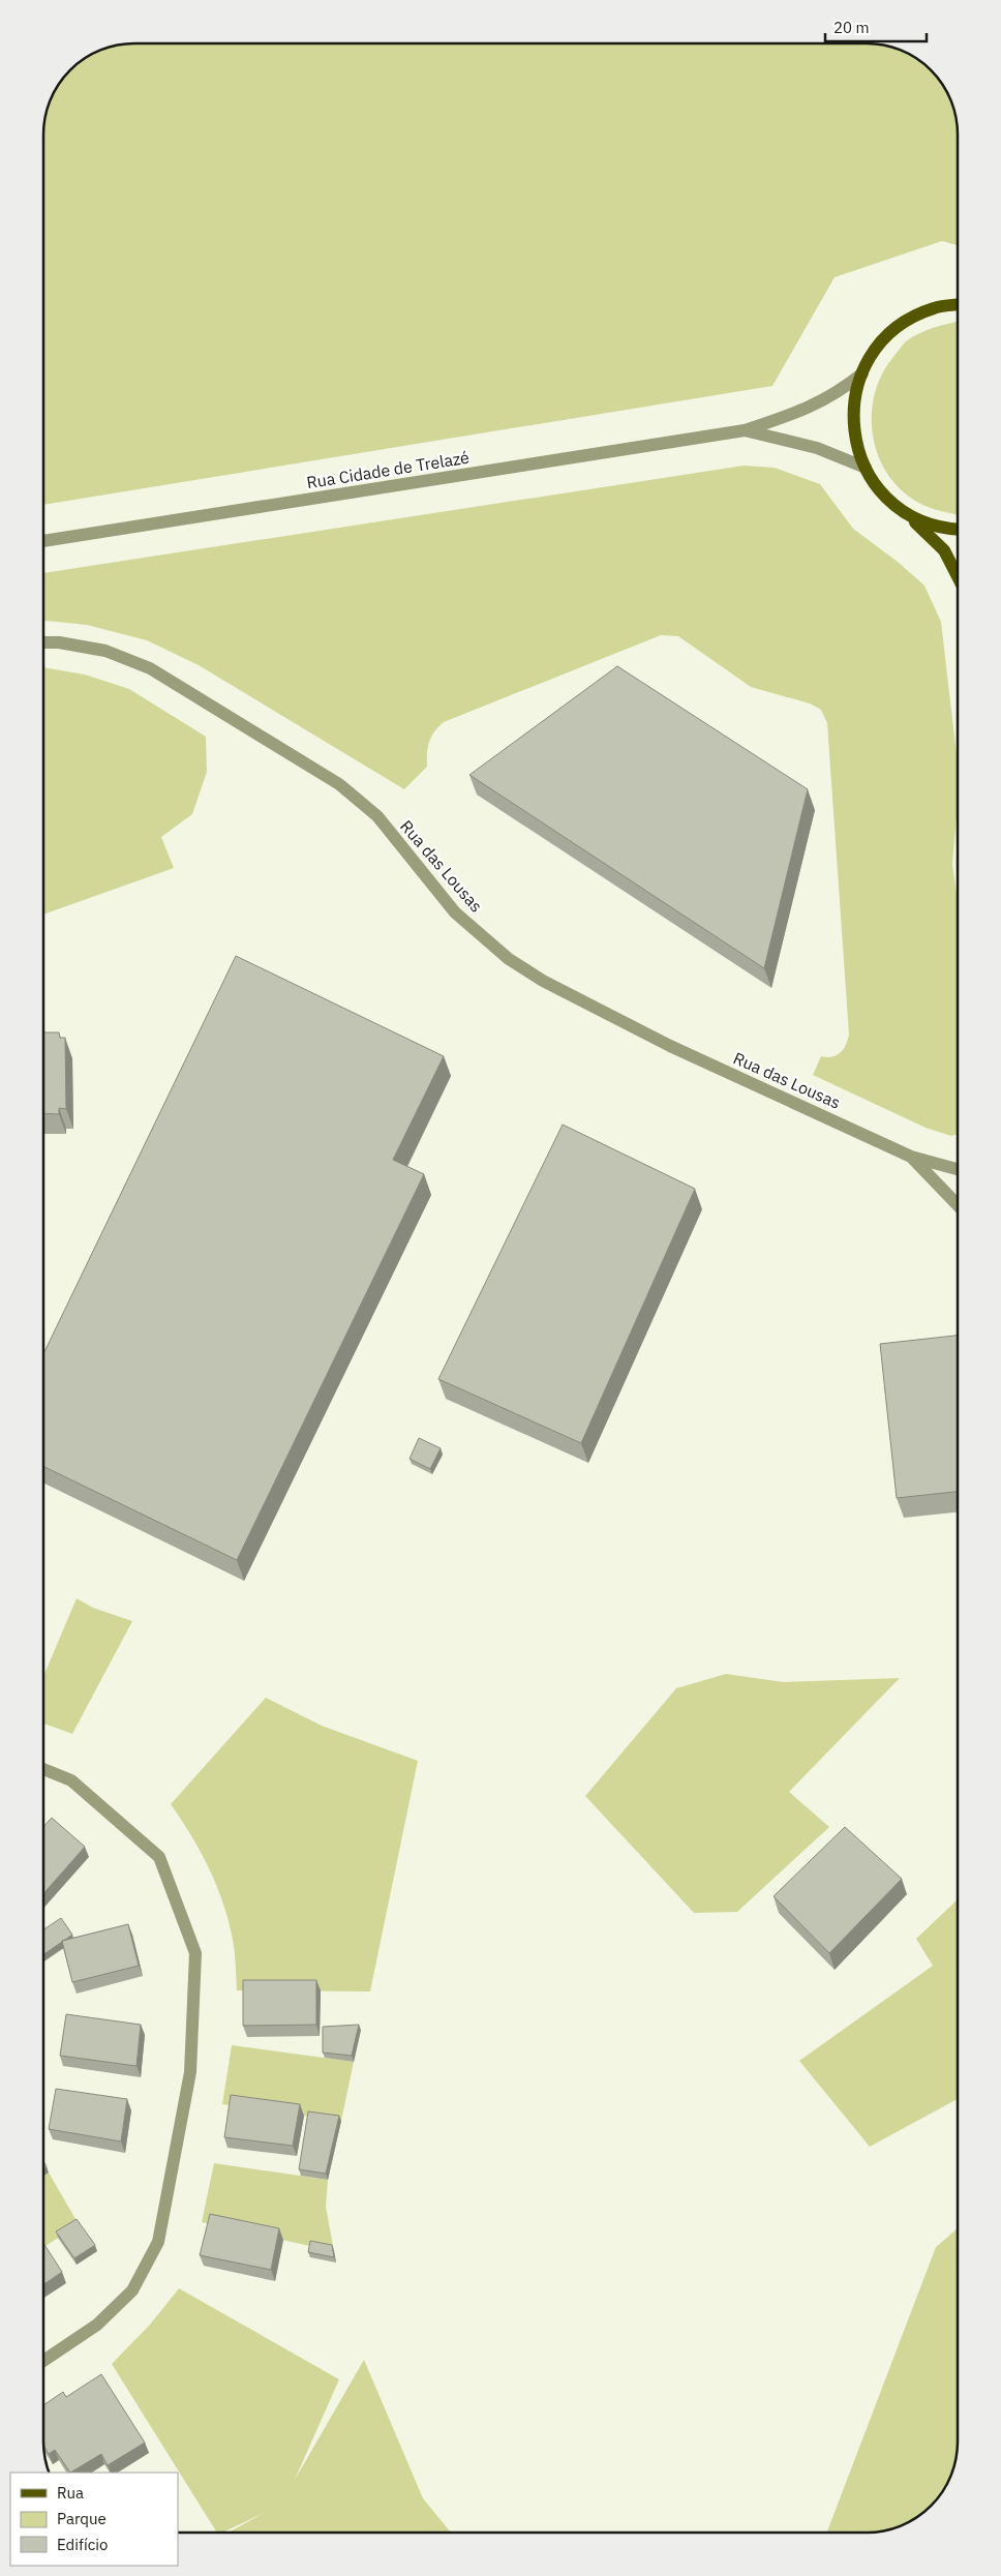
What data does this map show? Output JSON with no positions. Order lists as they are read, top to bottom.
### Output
{
  "streets": {
    "street": ["Rua Cidade de Trelazé", "Rua das Lousas"]
  },
  "legend": ["Rua", "Parque", "Edifício"],
  "scale_bar": "20 m"
}
